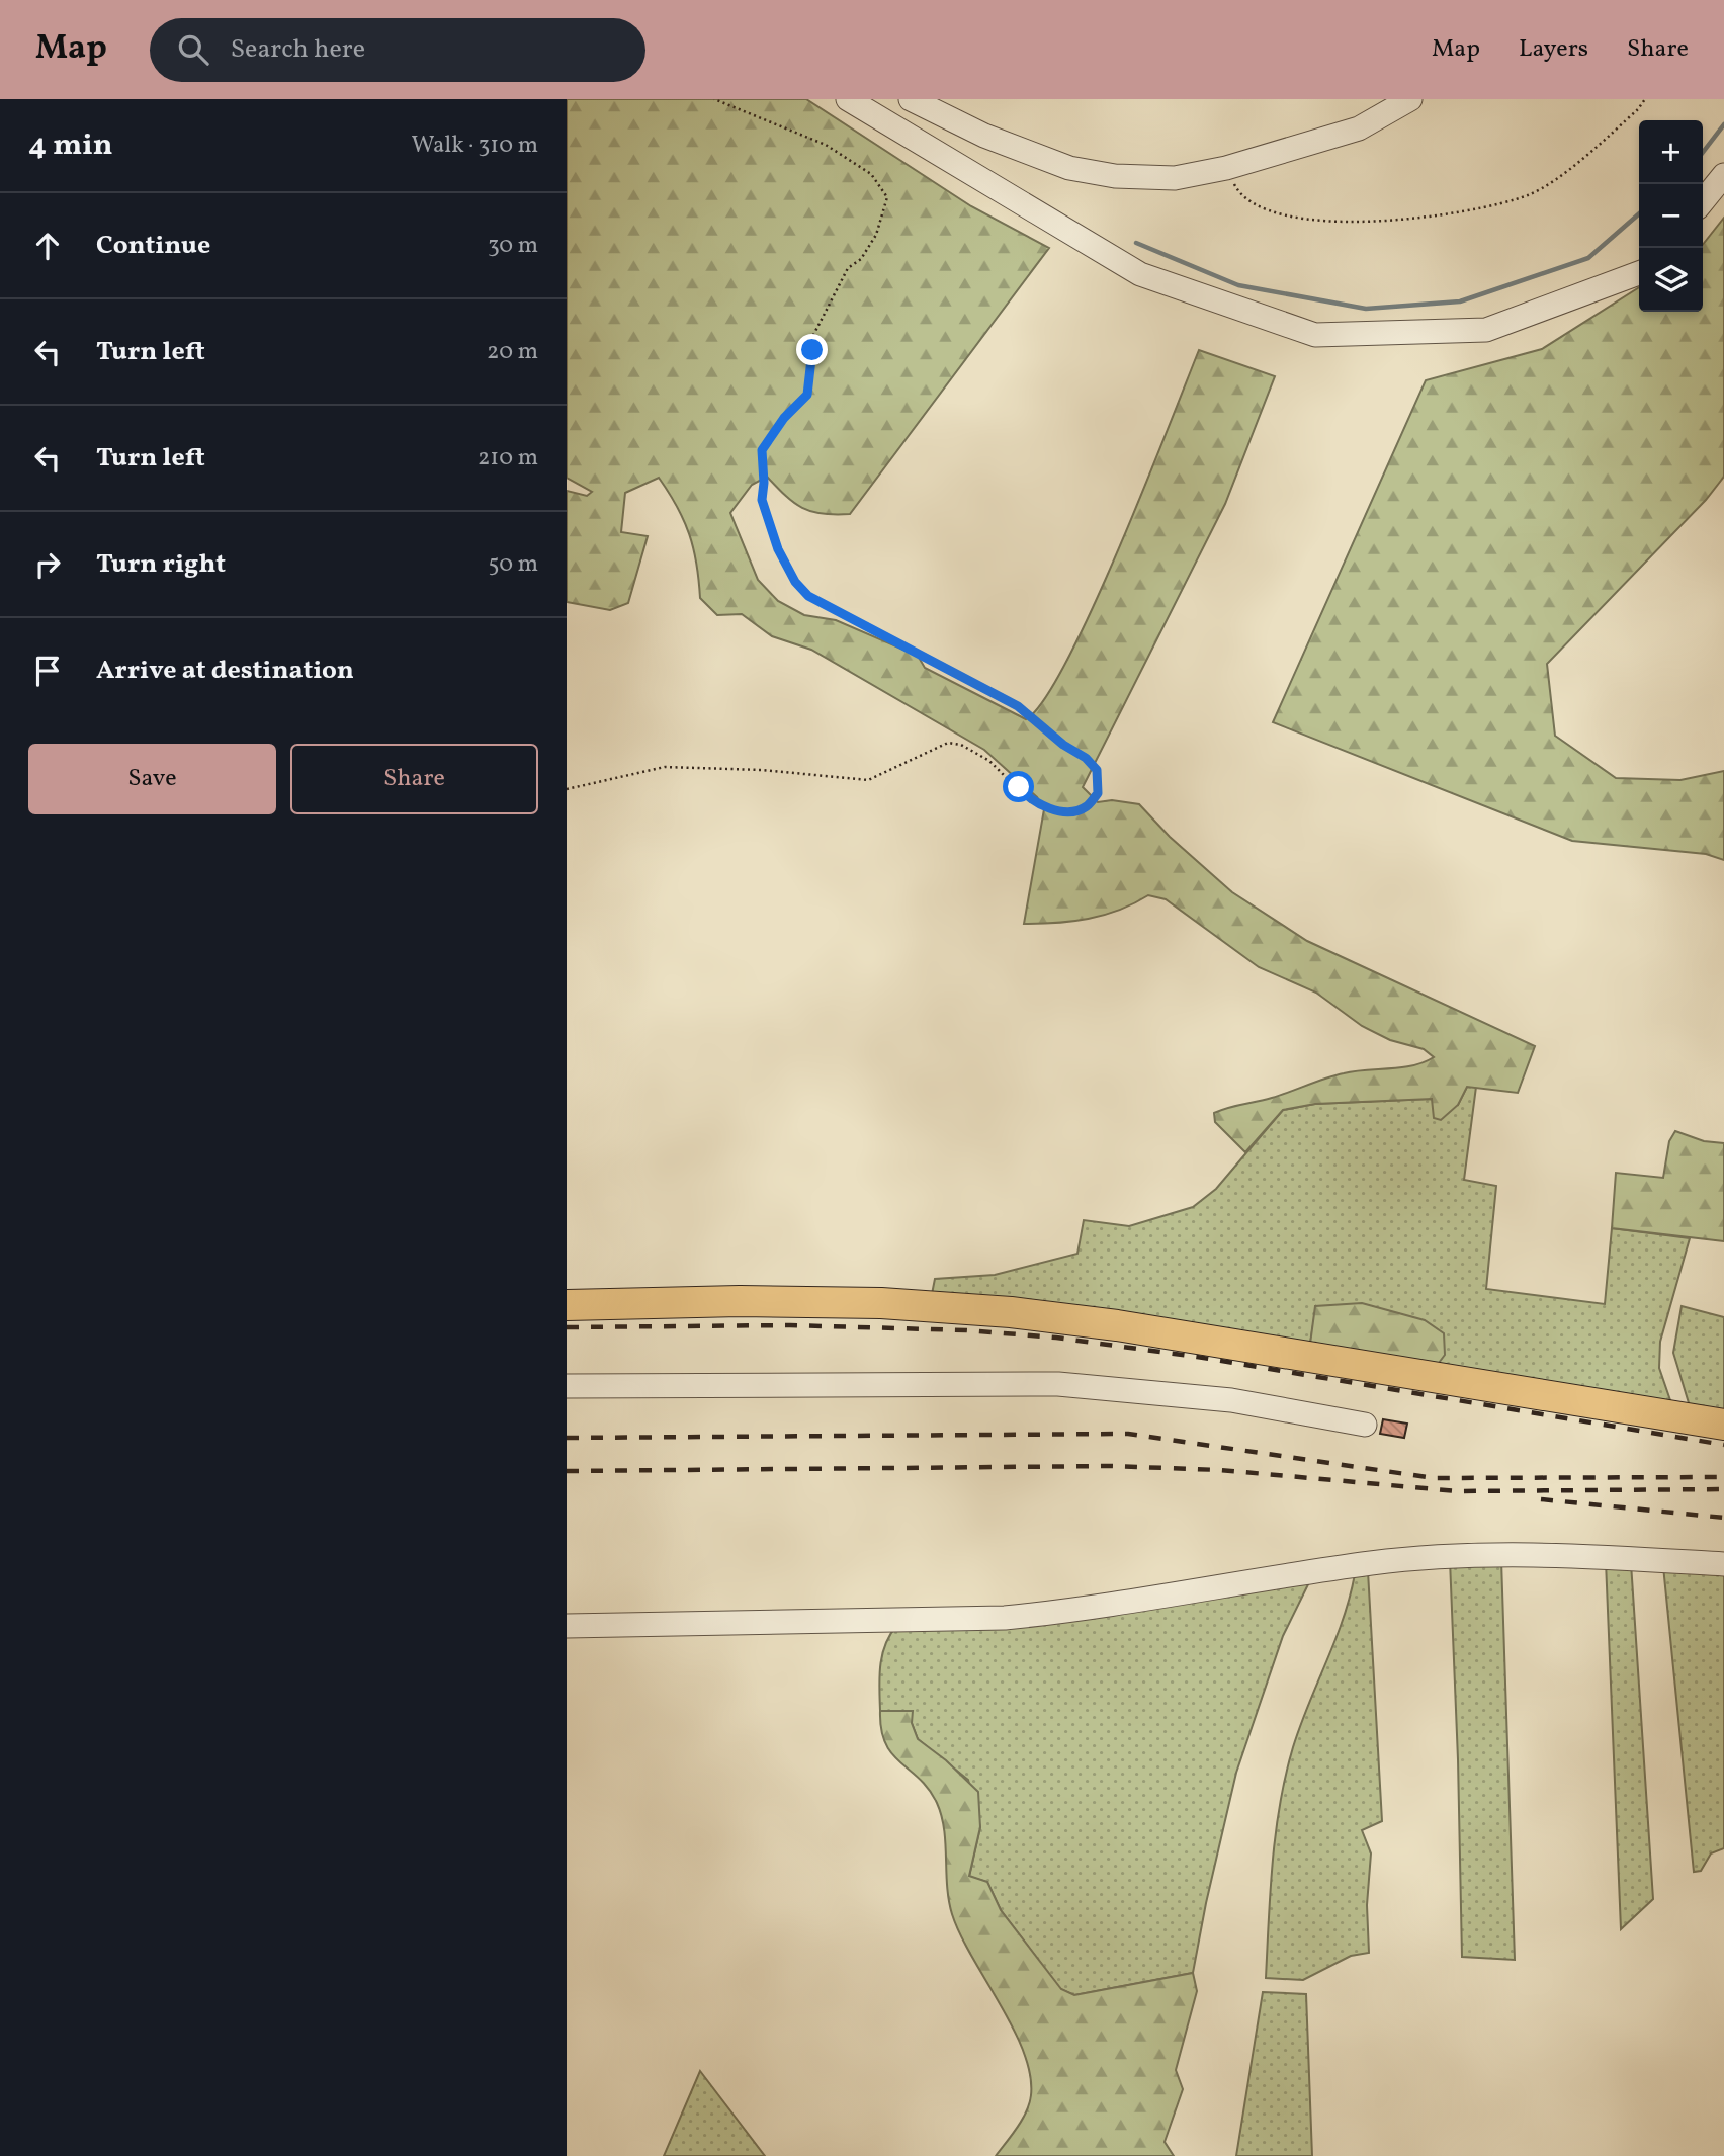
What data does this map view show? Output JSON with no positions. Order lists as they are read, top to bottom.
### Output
{
  "page": {
    "header": "Map",
    "search": "Search here",
    "nav": ["Map", "Layers", "Share"],
    "heading": ["4 min", "Walk · 310 m"],
    "map_buttons": ["+", "−"],
    "list": [
      ["Continue", "30 m"],
      ["Turn left", "20 m"],
      ["Turn left", "210 m"],
      ["Turn right", "50 m"],
      "Arrive at destination"
    ],
    "buttons": ["Save", "Share"]
  }
}
